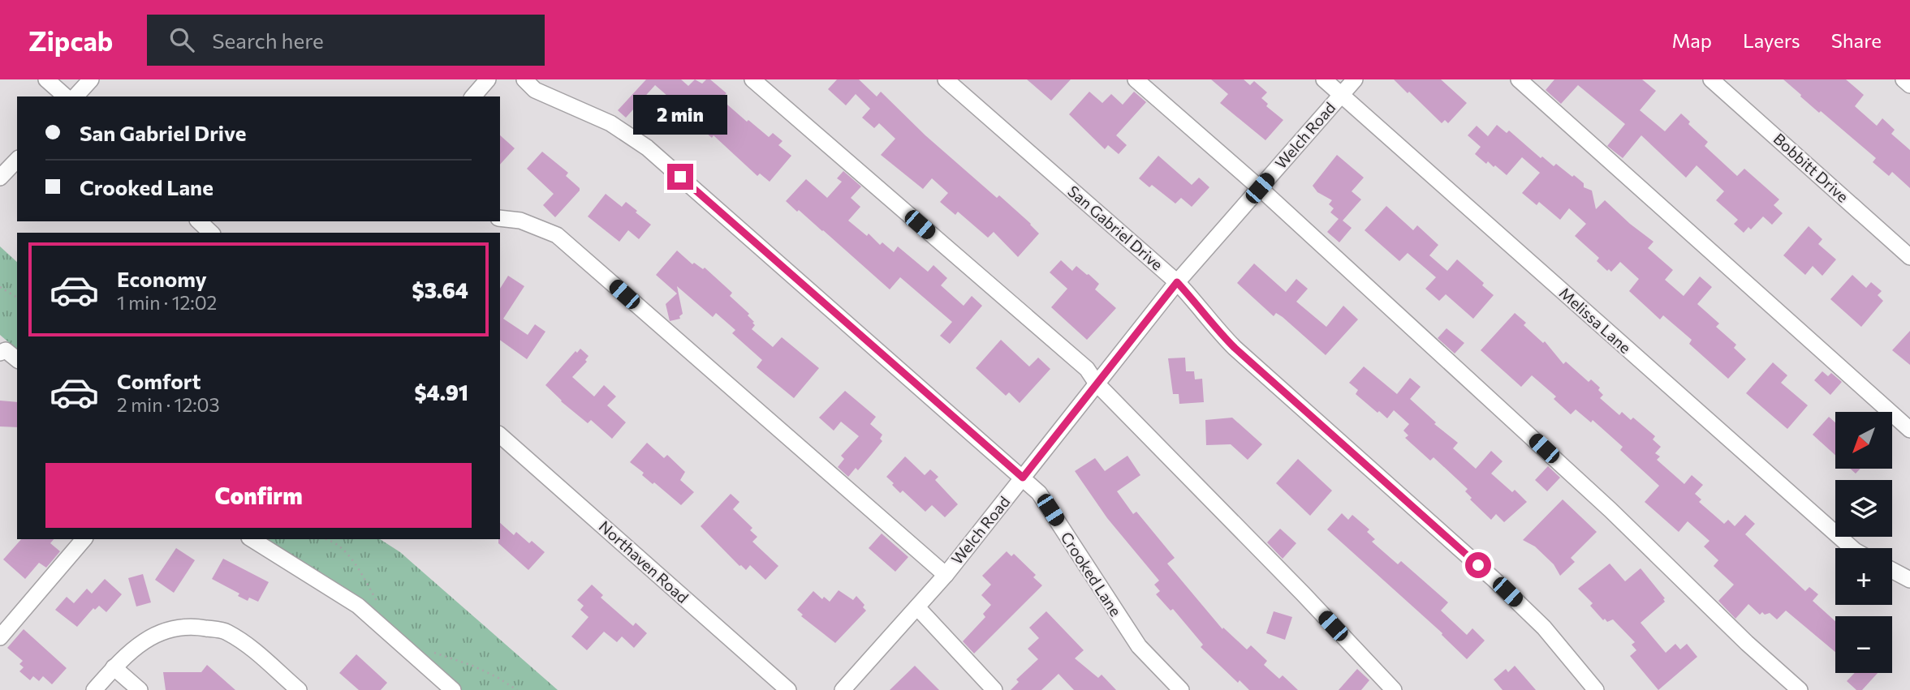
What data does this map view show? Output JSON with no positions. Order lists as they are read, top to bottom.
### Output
{
  "streets": {
    "street": [
      "Welch Road",
      "Bobbitt Drive",
      "San Gabriel Drive",
      "Melissa Lane",
      "Northaven Road",
      "Crooked Lane"
    ]
  },
  "crossings": [
    ["Welch Road", "San Gabriel Drive"],
    ["Welch Road", "Melissa Lane"],
    ["Welch Road", "Crooked Lane"]
  ],
  "north": "bottom left",
  "page": {
    "header": "Zipcab",
    "search": "Search here",
    "nav": ["Map", "Layers", "Share"],
    "bubble": "2 min",
    "banner": ["San Gabriel Drive", "Crooked Lane"],
    "list": [
      {
        "name": "Economy",
        "note": "1 min · 12:02",
        "value": "$3.64"
      },
      {
        "name": "Comfort",
        "note": "2 min · 12:03",
        "value": "$4.91"
      }
    ],
    "map_buttons": ["+", "−"],
    "buttons": "Confirm"
  }
}
